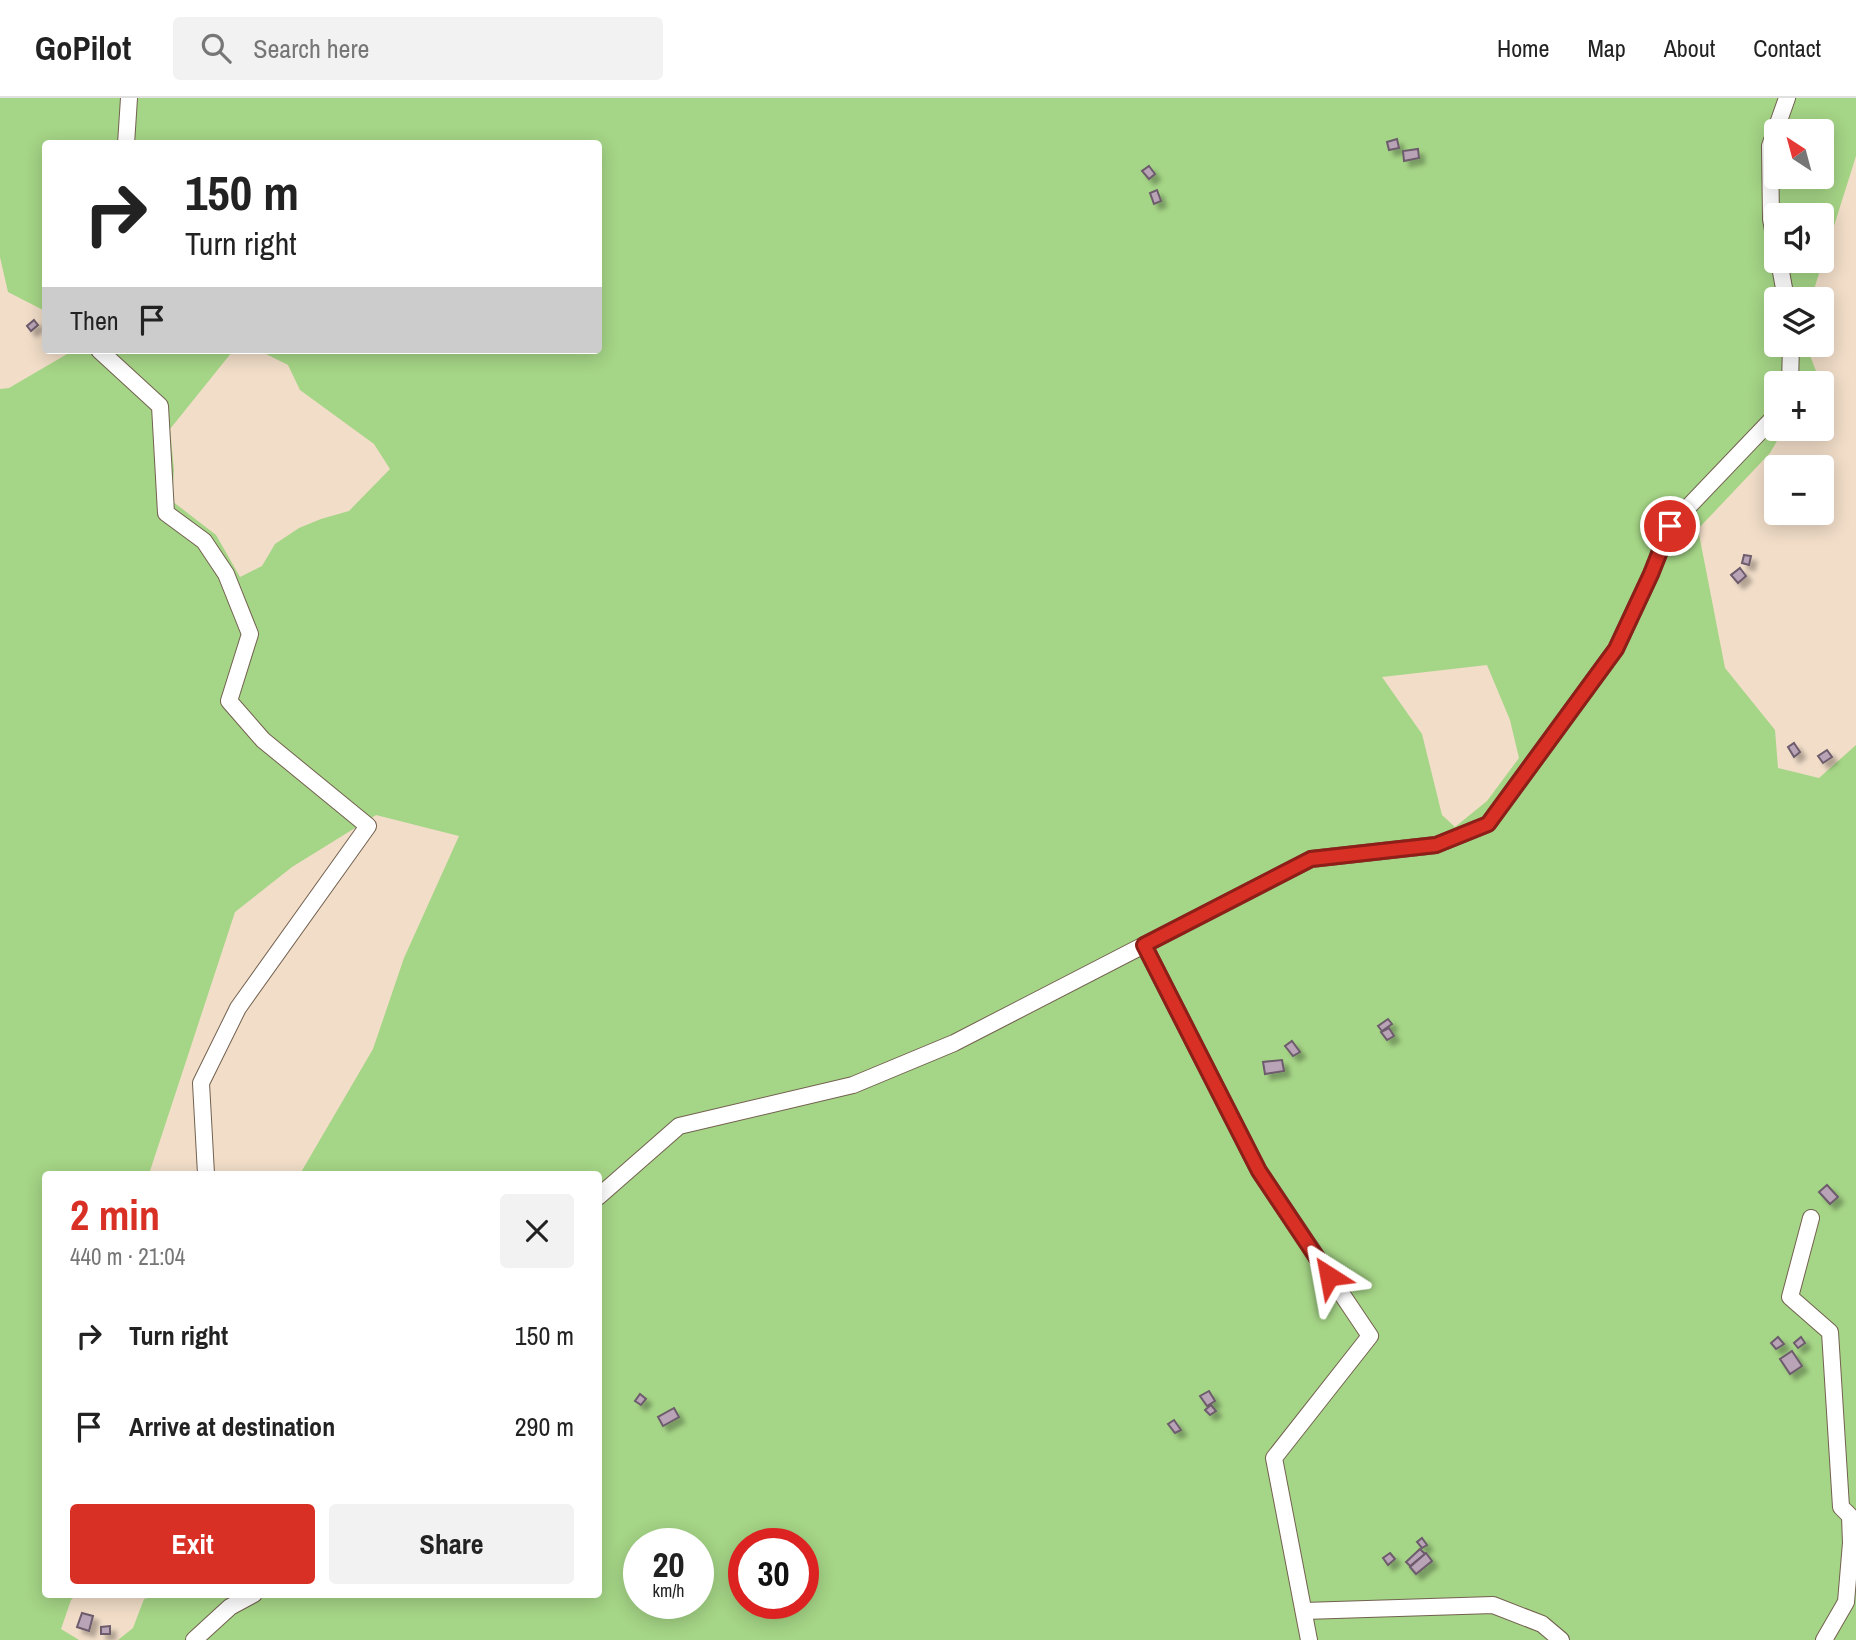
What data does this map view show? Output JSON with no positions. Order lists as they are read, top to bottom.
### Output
{
  "north": "top left",
  "page": {
    "header": "GoPilot",
    "search": "Search here",
    "nav": [
      "Home",
      "Map",
      "About",
      "Contact"
    ],
    "map_buttons": ["+", "−"],
    "turn": ["150 m", "Turn right"],
    "then": "Then",
    "heading": ["2 min", "440 m · 21:04"],
    "list": [
      {
        "name": "Turn right",
        "value": "150 m"
      },
      {
        "name": "Arrive at destination",
        "value": "290 m"
      }
    ],
    "buttons": ["Exit", "Share"],
    "speed": "20 km/h",
    "limit": "30"
  }
}
